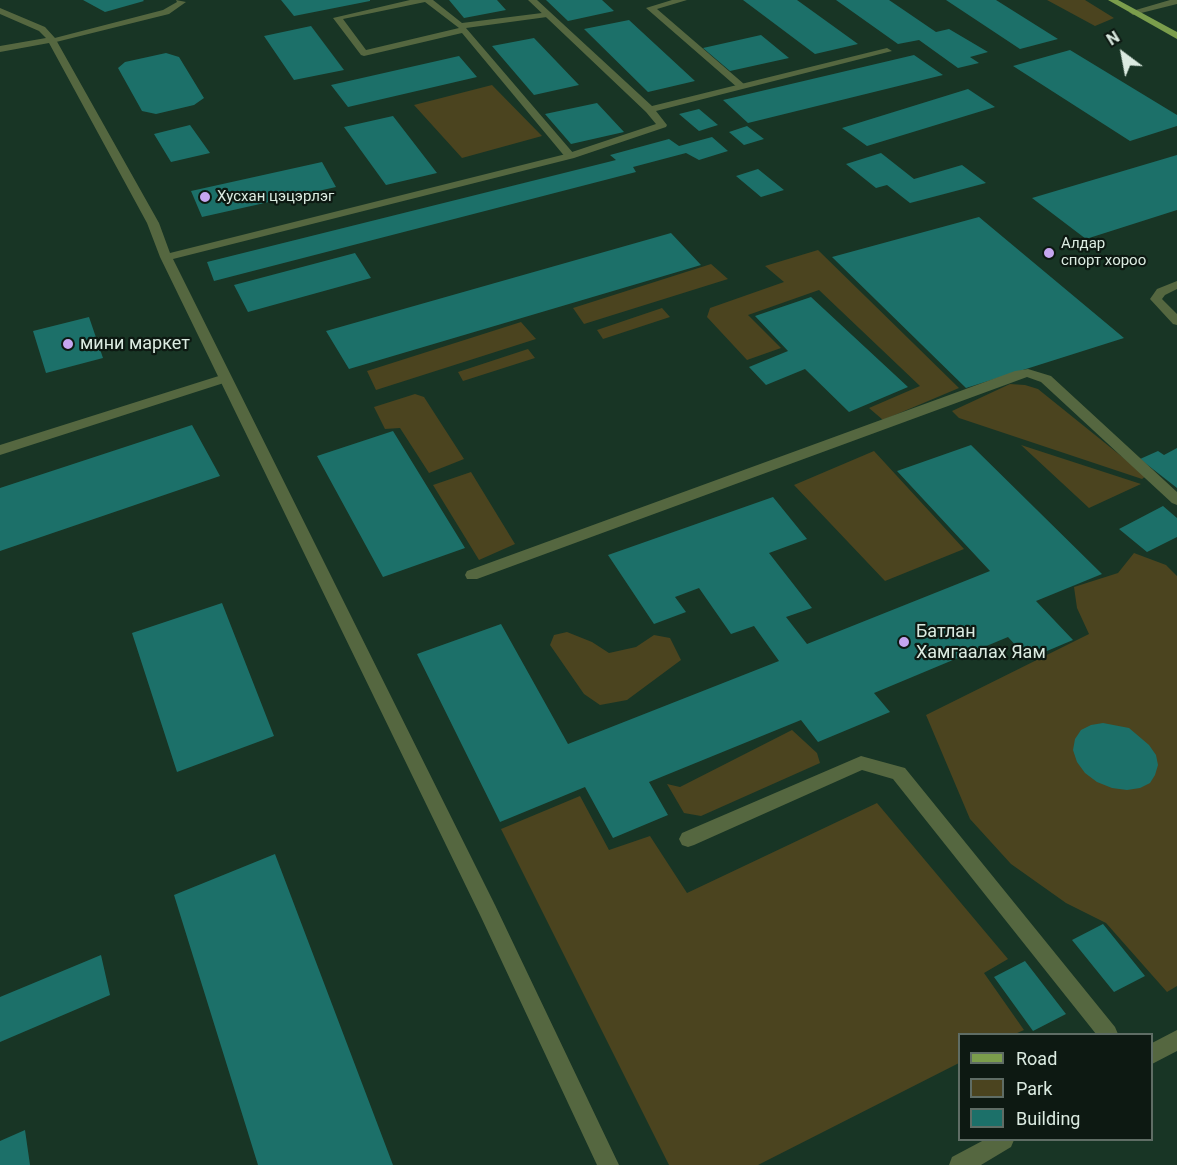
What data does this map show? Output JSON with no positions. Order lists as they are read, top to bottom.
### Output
{
  "places": [
    "Хусхан цэцэрлэг",
    "Алдар спорт хороо",
    "мини маркет",
    "Батлан Хамгаалах Яам"
  ],
  "legend": ["Road", "Park", "Building"],
  "north": "top left"
}
